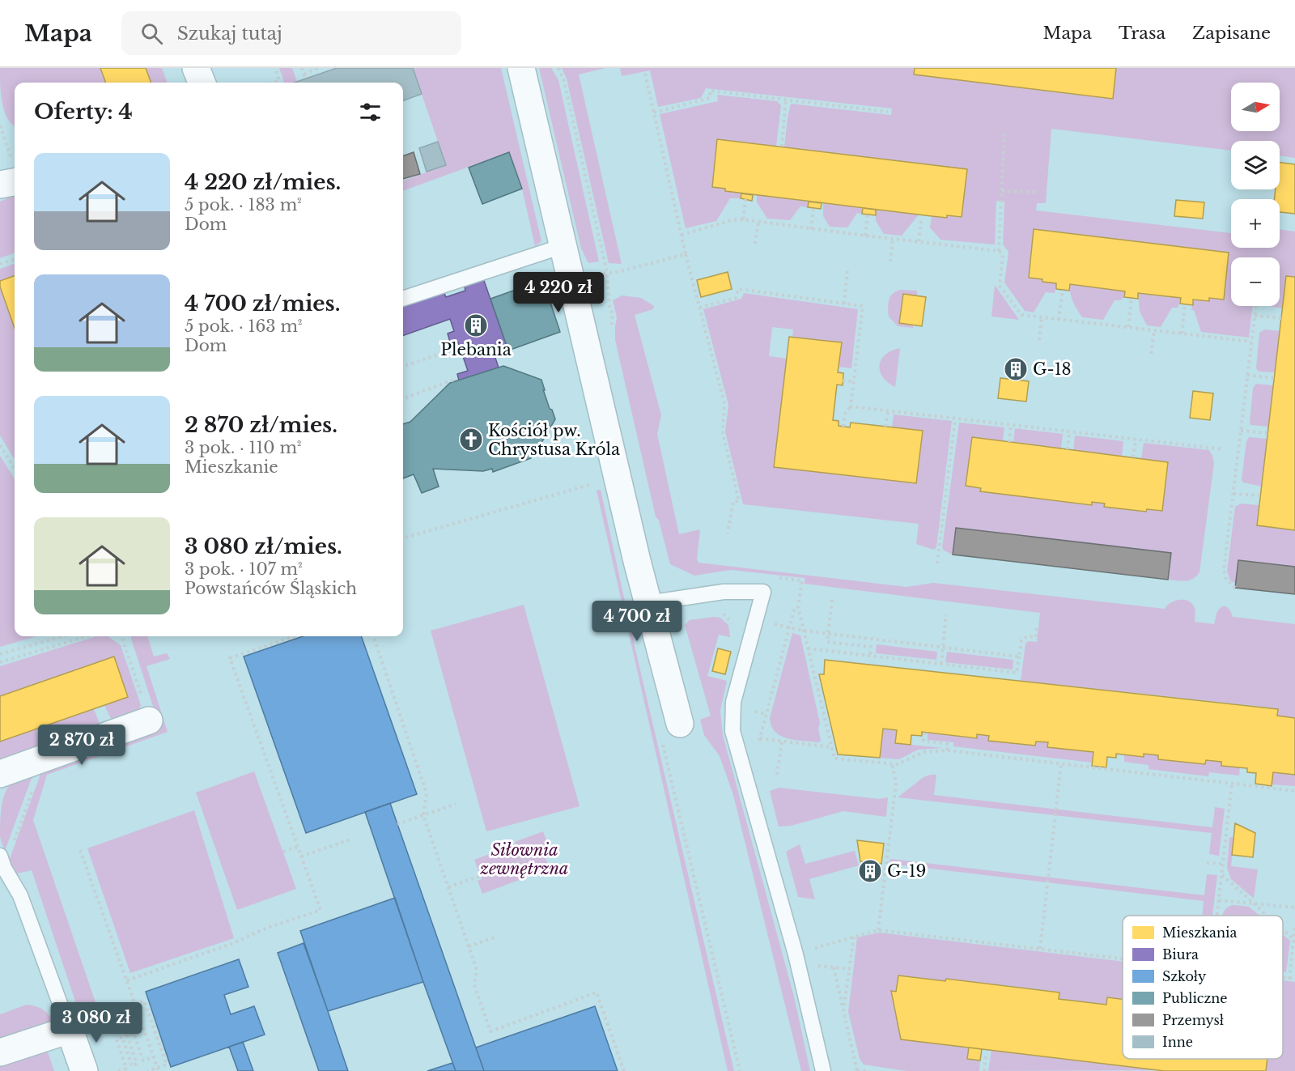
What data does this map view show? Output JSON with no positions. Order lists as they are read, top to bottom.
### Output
{
  "parks": ["Siłownia zewnętrzna"],
  "places": {
    "building": ["Plebania", "G-18", "G-19"],
    "church": ["Kościół pw. Chrystusa Króla"]
  },
  "legend": [
    "Mieszkania",
    "Biura",
    "Szkoły",
    "Publiczne",
    "Przemysł",
    "Inne"
  ],
  "north": "right",
  "page": {
    "header": "Mapa",
    "search": "Szukaj tutaj",
    "nav": ["Mapa", "Trasa", "Zapisane"],
    "map_buttons": ["+", "−"],
    "heading": "Oferty: 4",
    "list": [
      {
        "name": "4 220 zł/mies.",
        "note": "5 pok. · 183 m² · Dom"
      },
      {
        "name": "4 700 zł/mies.",
        "note": "5 pok. · 163 m² · Dom"
      },
      {
        "name": "2 870 zł/mies.",
        "note": "3 pok. · 110 m² · Mieszkanie"
      },
      {
        "name": "3 080 zł/mies.",
        "note": "3 pok. · 107 m² · Powstańców Śląskich"
      }
    ],
    "price": [
      "4 220 zł",
      "4 700 zł",
      "2 870 zł",
      "3 080 zł"
    ]
  }
}
